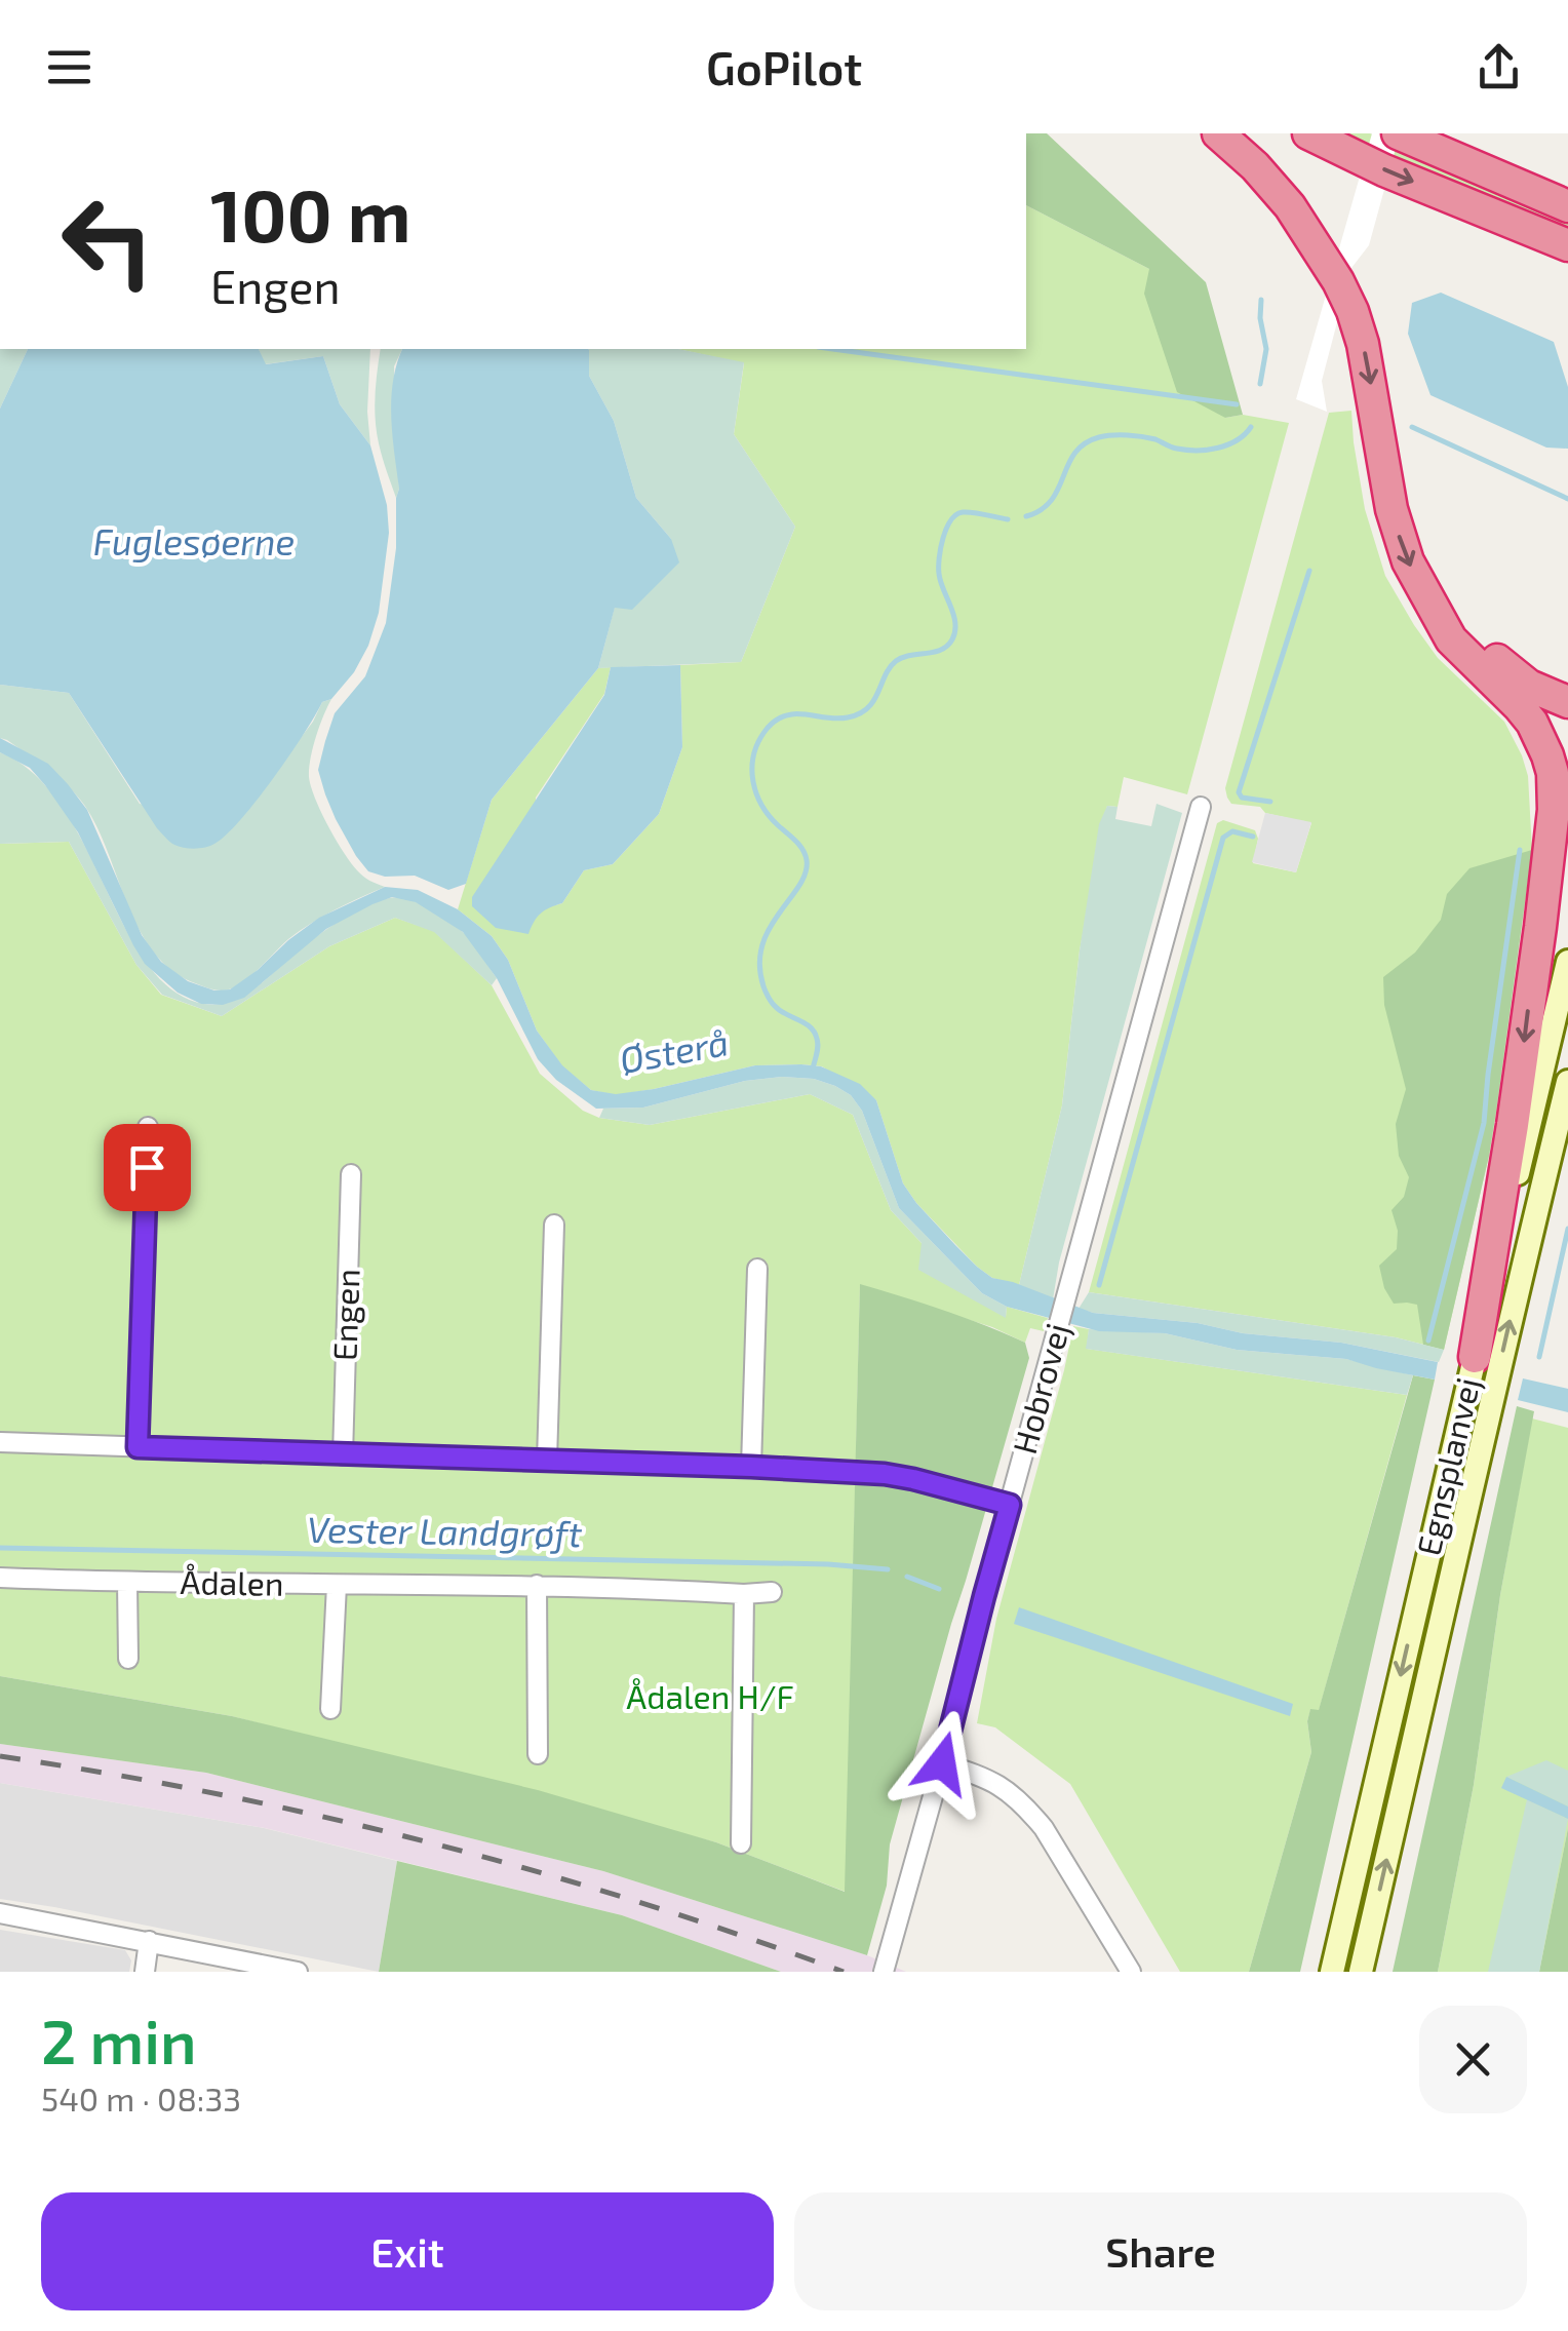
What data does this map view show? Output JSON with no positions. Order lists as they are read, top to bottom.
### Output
{
  "streets": {
    "main road": ["Egnsplanvej"],
    "street": ["Engen", "Hobrovej", "Ådalen"]
  },
  "water": ["Fuglesøerne", "Østerå", "Vester Landgrøft"],
  "parks": ["Ådalen H/F"],
  "page": {
    "header": "GoPilot",
    "turn": ["100 m", "Engen"],
    "heading": ["2 min", "540 m · 08:33"],
    "buttons": ["Exit", "Share"]
  }
}
